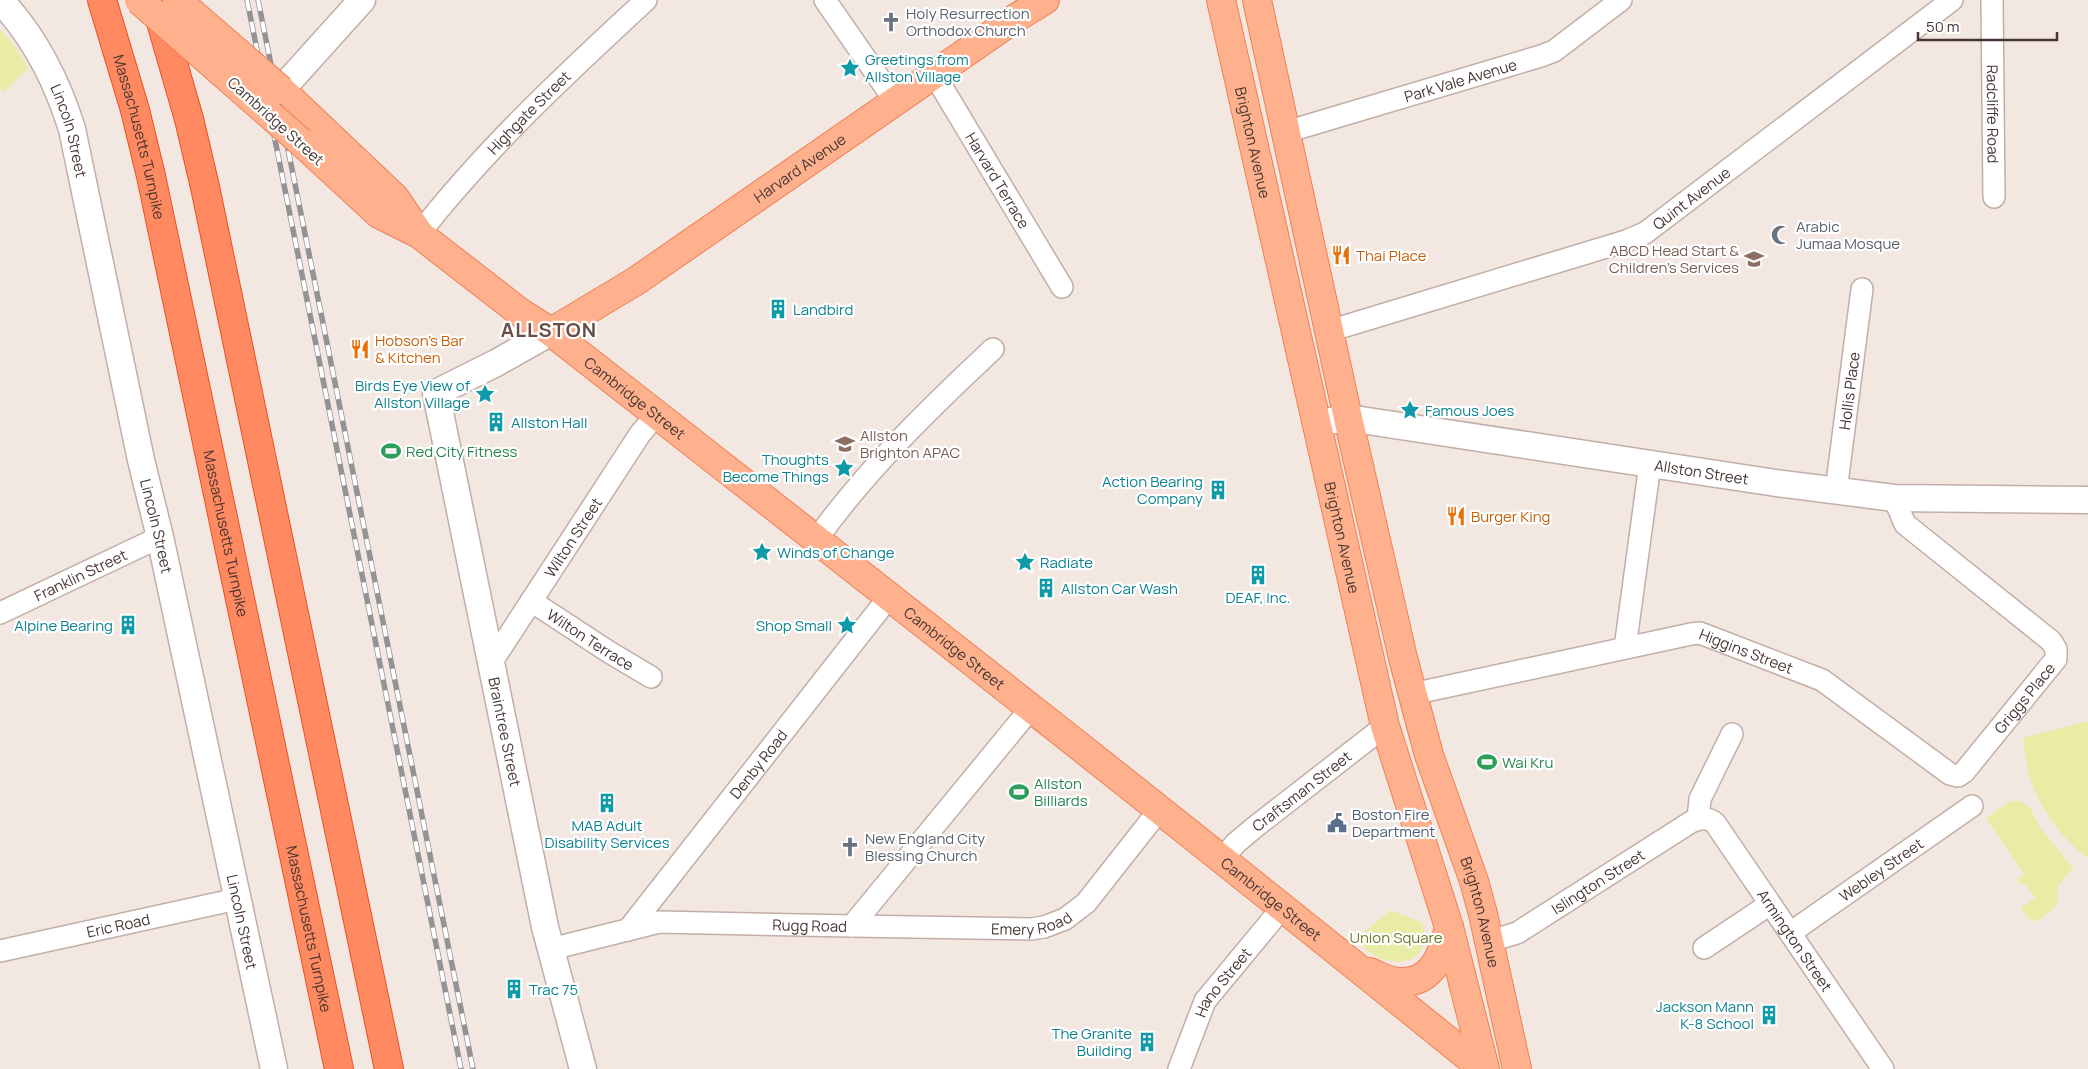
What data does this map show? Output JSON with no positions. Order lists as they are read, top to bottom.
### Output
{
  "streets": {
    "highway": ["Massachusetts Turnpike"],
    "main road": ["Cambridge Street", "Brighton Avenue", "Harvard Avenue"],
    "street": [
      "Park Vale Avenue",
      "Highgate Street",
      "Radcliffe Road",
      "Lincoln Street",
      "Harvard Terrace",
      "Quint Avenue",
      "Hollis Place",
      "Allston Street",
      "Wilton Street",
      "Franklin Street",
      "Wilton Terrace",
      "Higgins Street",
      "Griggs Place",
      "Braintree Street",
      "Denby Road",
      "Craftsman Street",
      "Webley Street",
      "Islington Street",
      "Emery Road",
      "Rugg Road",
      "Eric Road",
      "Armington Street",
      "Hano Street"
    ]
  },
  "crossings": [
    ["Park Vale Avenue", "Brighton Avenue"],
    ["Highgate Street", "Cambridge Street"],
    ["Cambridge Street", "Brighton Avenue"],
    ["Cambridge Street", "Harvard Avenue"],
    ["Cambridge Street", "Wilton Street"],
    ["Cambridge Street", "Braintree Street"],
    ["Cambridge Street", "Denby Road"],
    ["Cambridge Street", "Craftsman Street"],
    ["Cambridge Street", "Emery Road"],
    ["Cambridge Street", "Rugg Road"],
    ["Cambridge Street", "Hano Street"],
    ["Lincoln Street", "Franklin Street"],
    ["Lincoln Street", "Eric Road"],
    ["Brighton Avenue", "Quint Avenue"],
    ["Brighton Avenue", "Allston Street"],
    ["Brighton Avenue", "Higgins Street"],
    ["Brighton Avenue", "Craftsman Street"],
    ["Brighton Avenue", "Islington Street"],
    ["Harvard Avenue", "Harvard Terrace"],
    ["Harvard Avenue", "Braintree Street"],
    ["Hollis Place", "Allston Street"],
    ["Allston Street", "Griggs Place"],
    ["Wilton Street", "Wilton Terrace"],
    ["Wilton Street", "Braintree Street"],
    ["Higgins Street", "Griggs Place"],
    ["Braintree Street", "Rugg Road"],
    ["Denby Road", "Rugg Road"],
    ["Webley Street", "Armington Street"],
    ["Islington Street", "Armington Street"],
    ["Emery Road", "Rugg Road"]
  ],
  "districts": ["ALLSTON"],
  "parks": ["Union Square"],
  "places": {
    "church": ["Holy Resurrection Orthodox Church", "New England City Blessing Church"],
    "place": [
      "Greetings from Allston Village",
      "Birds Eye View of Allston Village",
      "Famous Joes",
      "Thoughts Become Things",
      "Winds of Change",
      "Radiate",
      "Shop Small"
    ],
    "mosque": ["Arabic Jumaa Mosque"],
    "restaurant": ["Thai Place", "Hobson's Bar & Kitchen", "Burger King"],
    "school or university": ["ABCD Head Start & Children's Services", "Allston Brighton APAC"],
    "building": [
      "Landbird",
      "Allston Hall",
      "Action Bearing Company",
      "DEAF, Inc.",
      "Allston Car Wash",
      "Alpine Bearing",
      "MAB Adult Disability Services",
      "Trac 75",
      "Jackson Mann K-8 School",
      "The Granite Building"
    ],
    "sports": ["Red City Fitness", "Wai Kru", "Allston Billiards"],
    "public building": ["Boston Fire Department"]
  },
  "scale_bar": "50 m"
}
